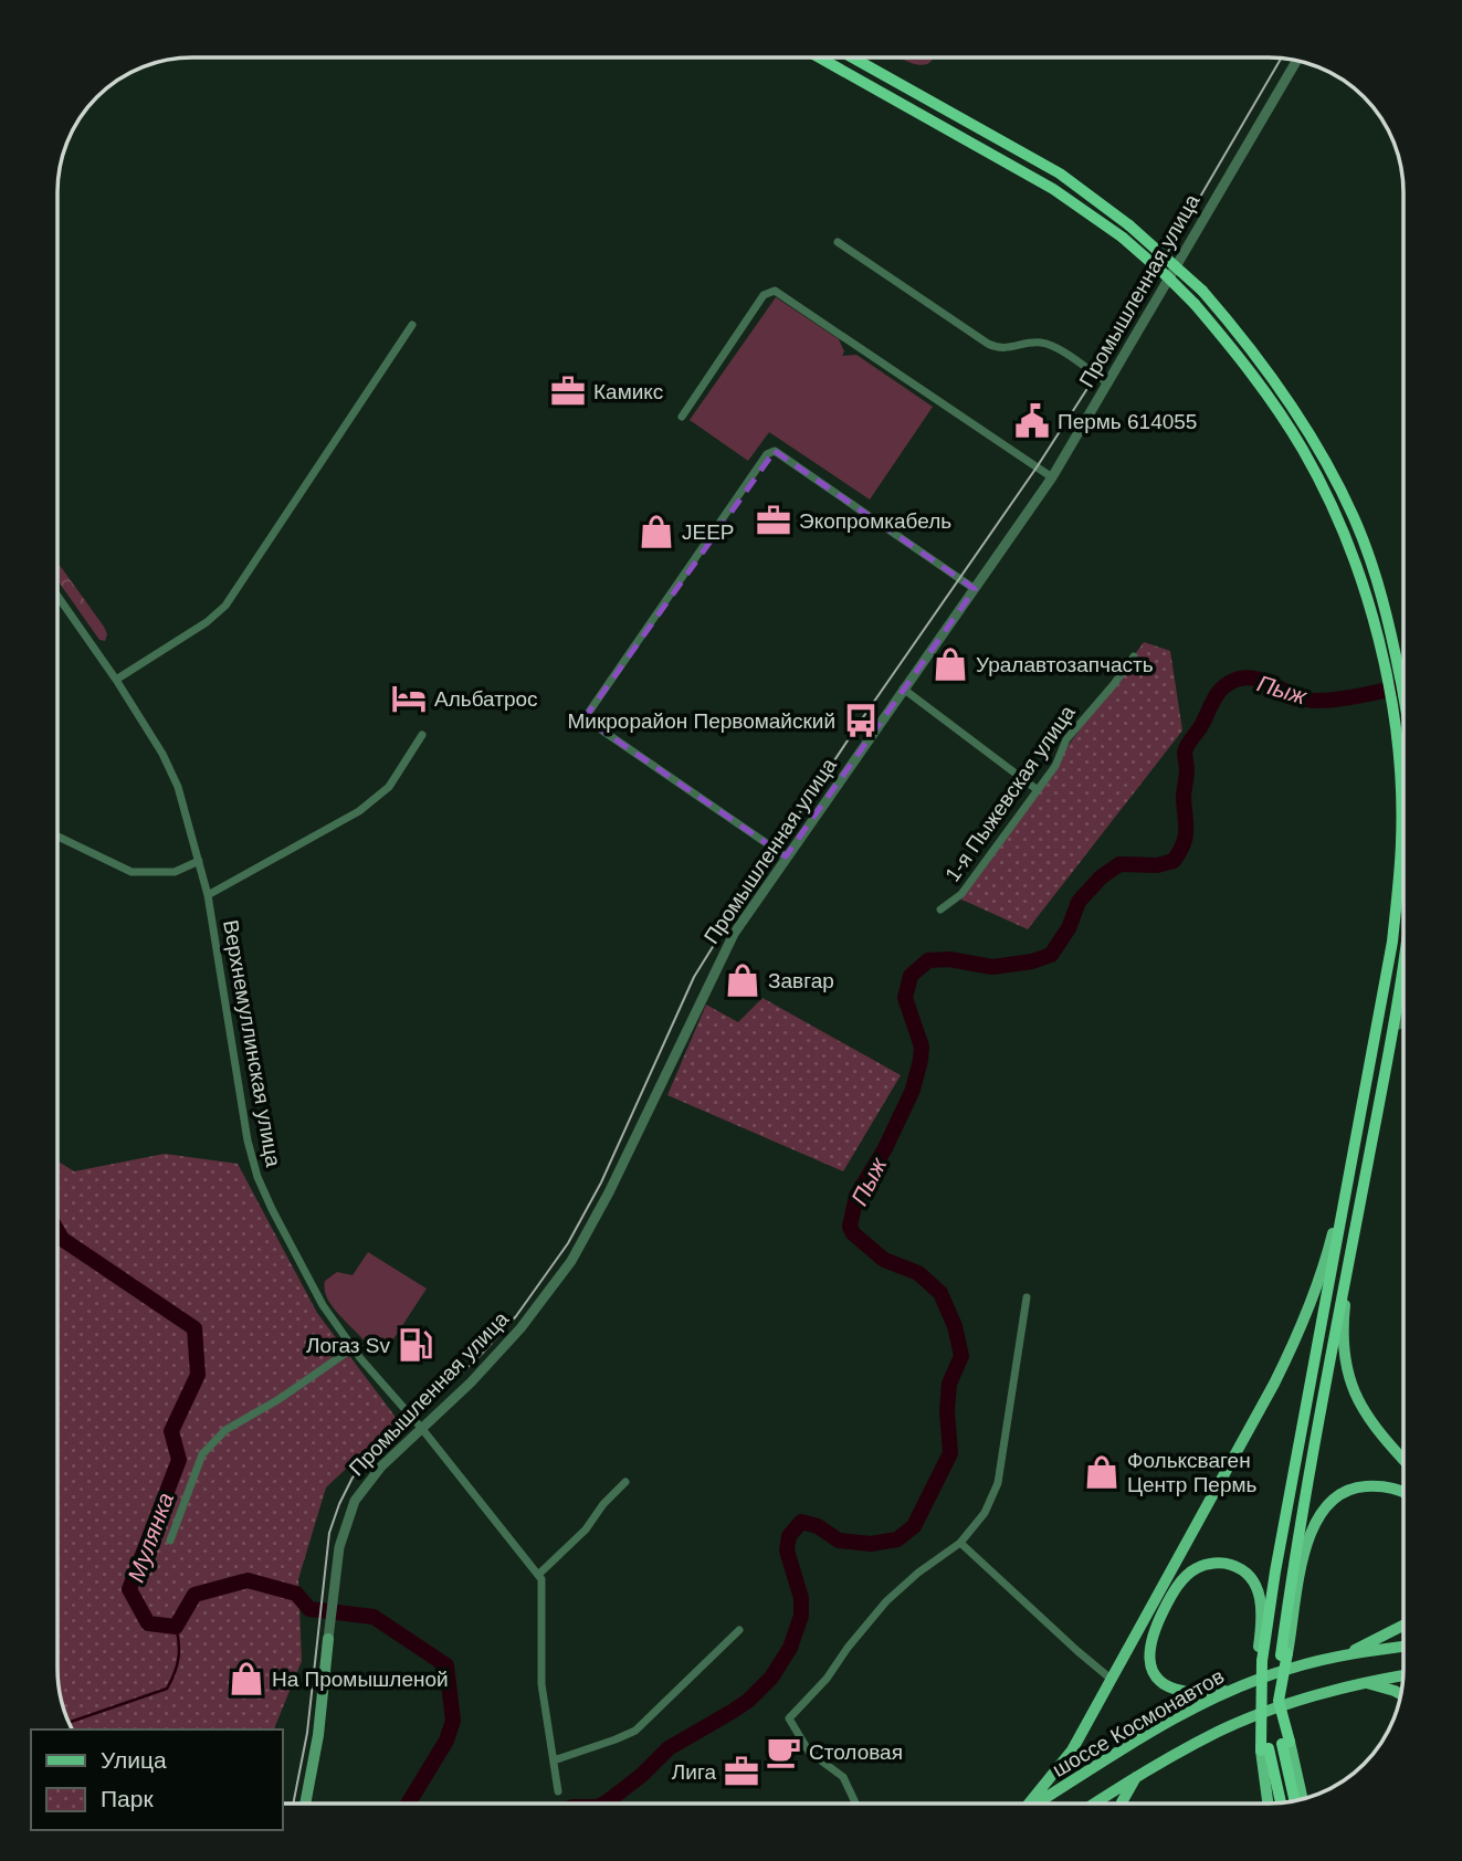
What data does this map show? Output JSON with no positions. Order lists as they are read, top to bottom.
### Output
{
  "streets": {
    "main road": ["Промышленная улица", "шоссе Космонавтов"],
    "street": ["1-я Пыжевская улица", "Верхнемуллинская улица"]
  },
  "crossings": [
    ["Промышленная улица", "Верхнемуллинская улица"]
  ],
  "water": ["Пыж", "Мулянка"],
  "places": {
    "office": ["Камикс", "Экопромкабель", "Лига"],
    "public building": ["Пермь 614055"],
    "shop": [
      "JEEP",
      "Уралавтозапчасть",
      "Завгар",
      "Фольксваген Центр Пермь",
      "На Промышленой"
    ],
    "hotel": ["Альбатрос"],
    "bus stop": ["Микрорайон Первомайский"],
    "fuel station": ["Логаз Sv"],
    "cafe": ["Столовая"]
  },
  "legend": ["Улица", "Парк"]
}
